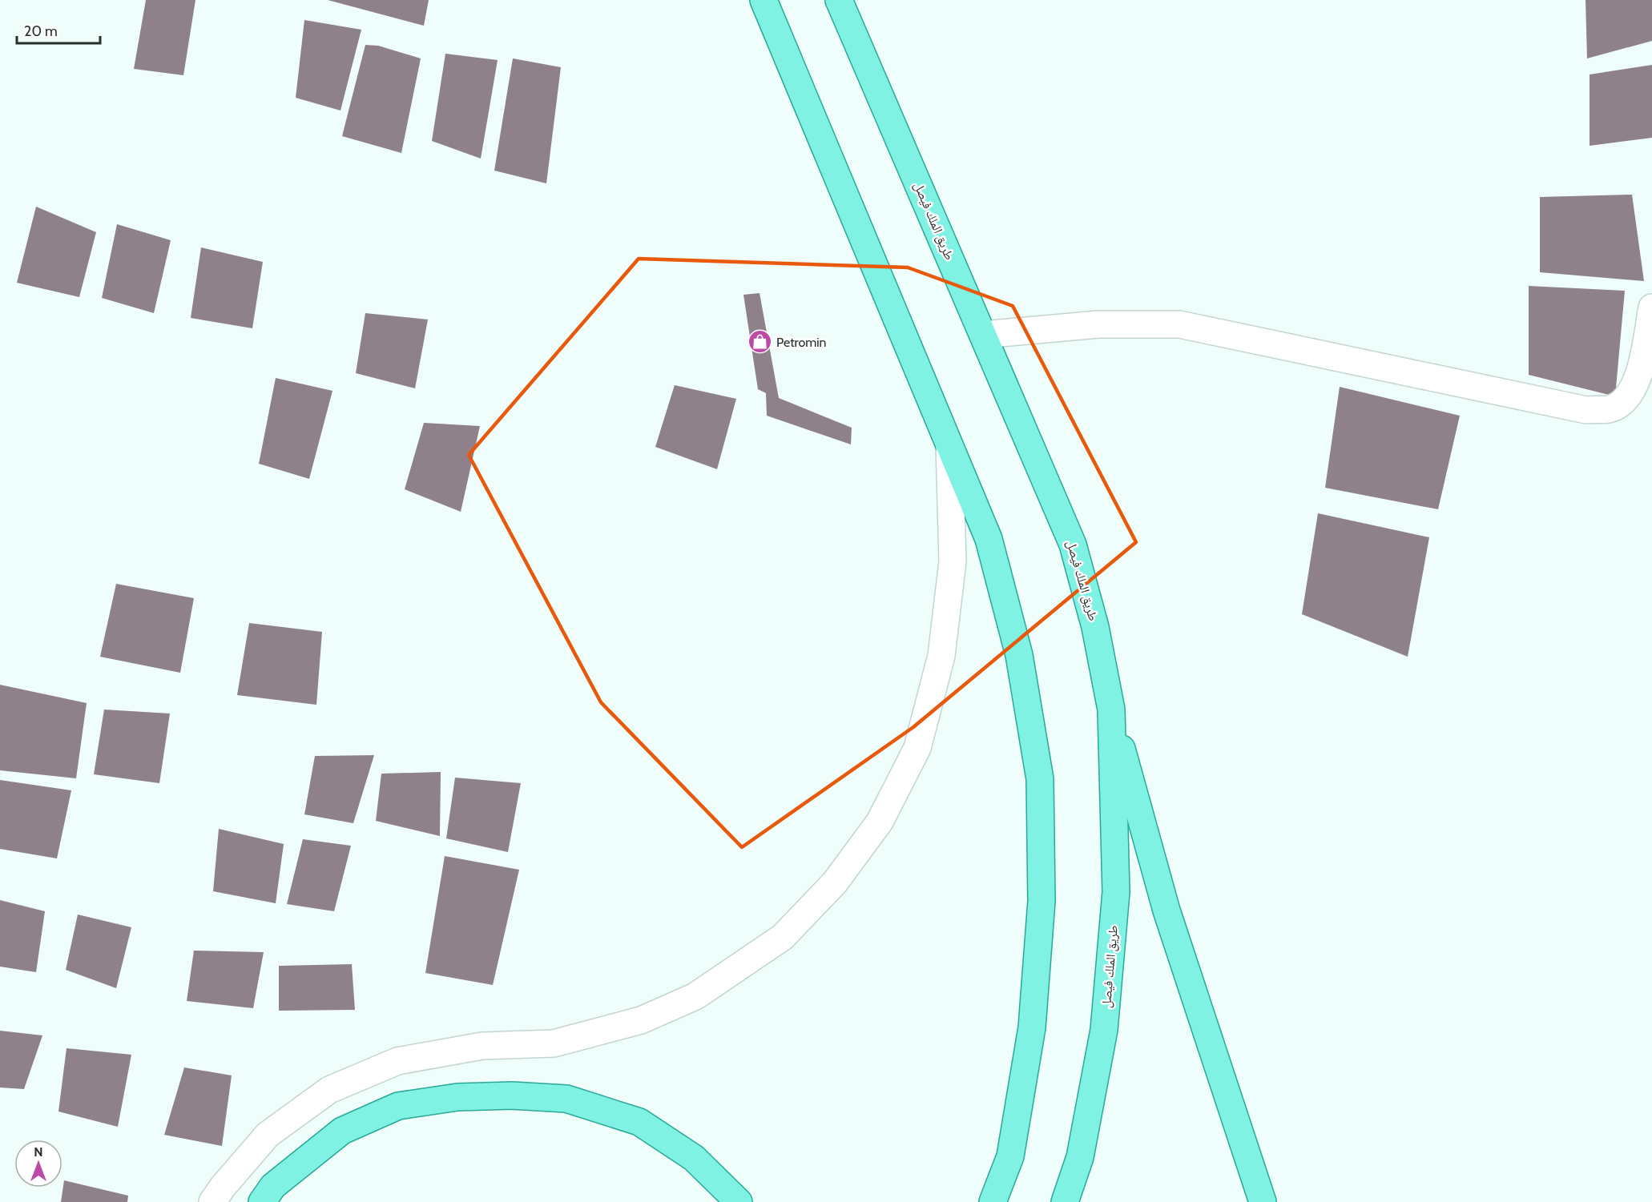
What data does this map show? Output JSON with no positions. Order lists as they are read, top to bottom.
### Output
{
  "streets": {
    "main road": ["طريق الملك فيصل"]
  },
  "places": {
    "shop": ["Petromin"]
  },
  "scale_bar": "20 m",
  "north": "top"
}
